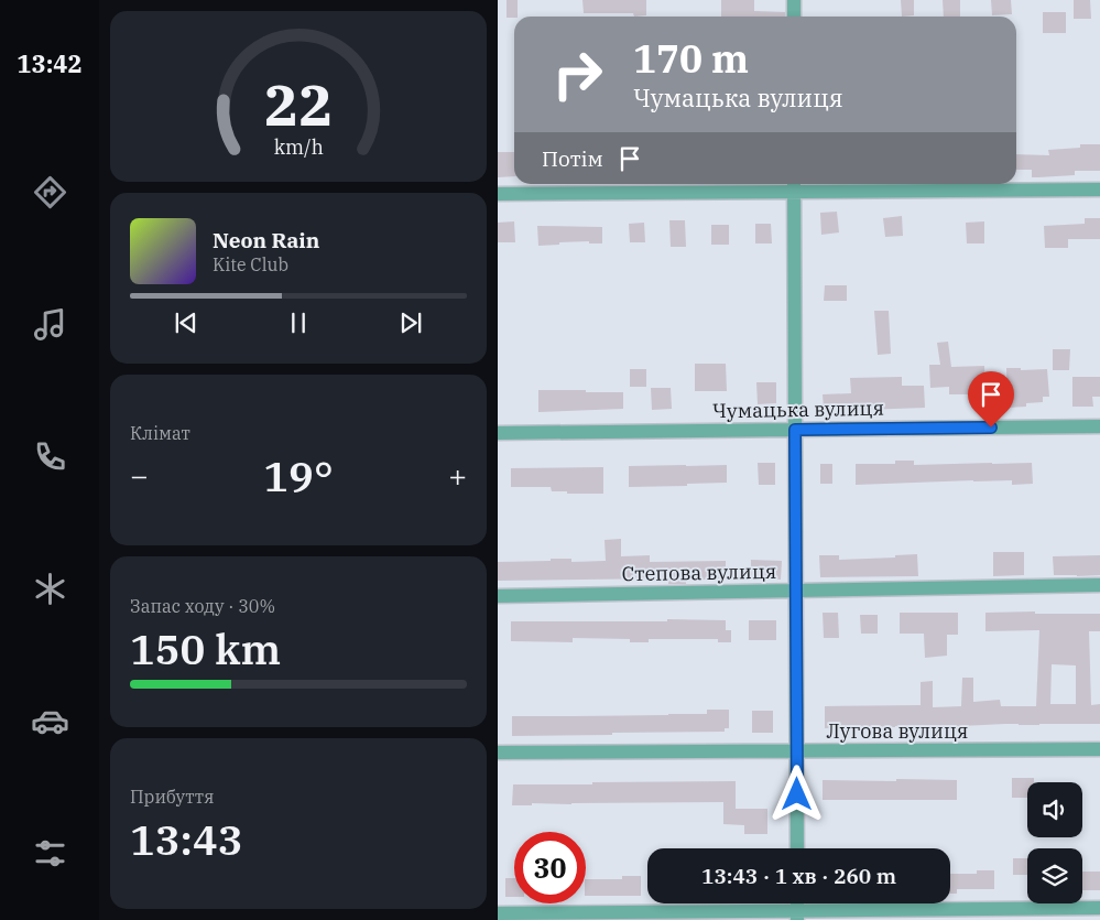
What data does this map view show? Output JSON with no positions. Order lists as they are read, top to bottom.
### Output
{
  "streets": {
    "street": ["Чумацька вулиця", "Степова вулиця", "Лугова вулиця"]
  },
  "page": {
    "tabs": "13:42",
    "turn": ["170 m", "Чумацька вулиця"],
    "then": "Потім",
    "song": ["Neon Rain", "Kite Club"],
    "tile": [
      "Клімат",
      ["Запас ходу · 30%", "150 km"],
      ["Прибуття", "13:43"]
    ],
    "heat": ["−", "19°", "+"],
    "limit": "30",
    "trip": "13:43 · 1 хв · 260 m",
    "gauge": ["22", "km/h"]
  }
}
